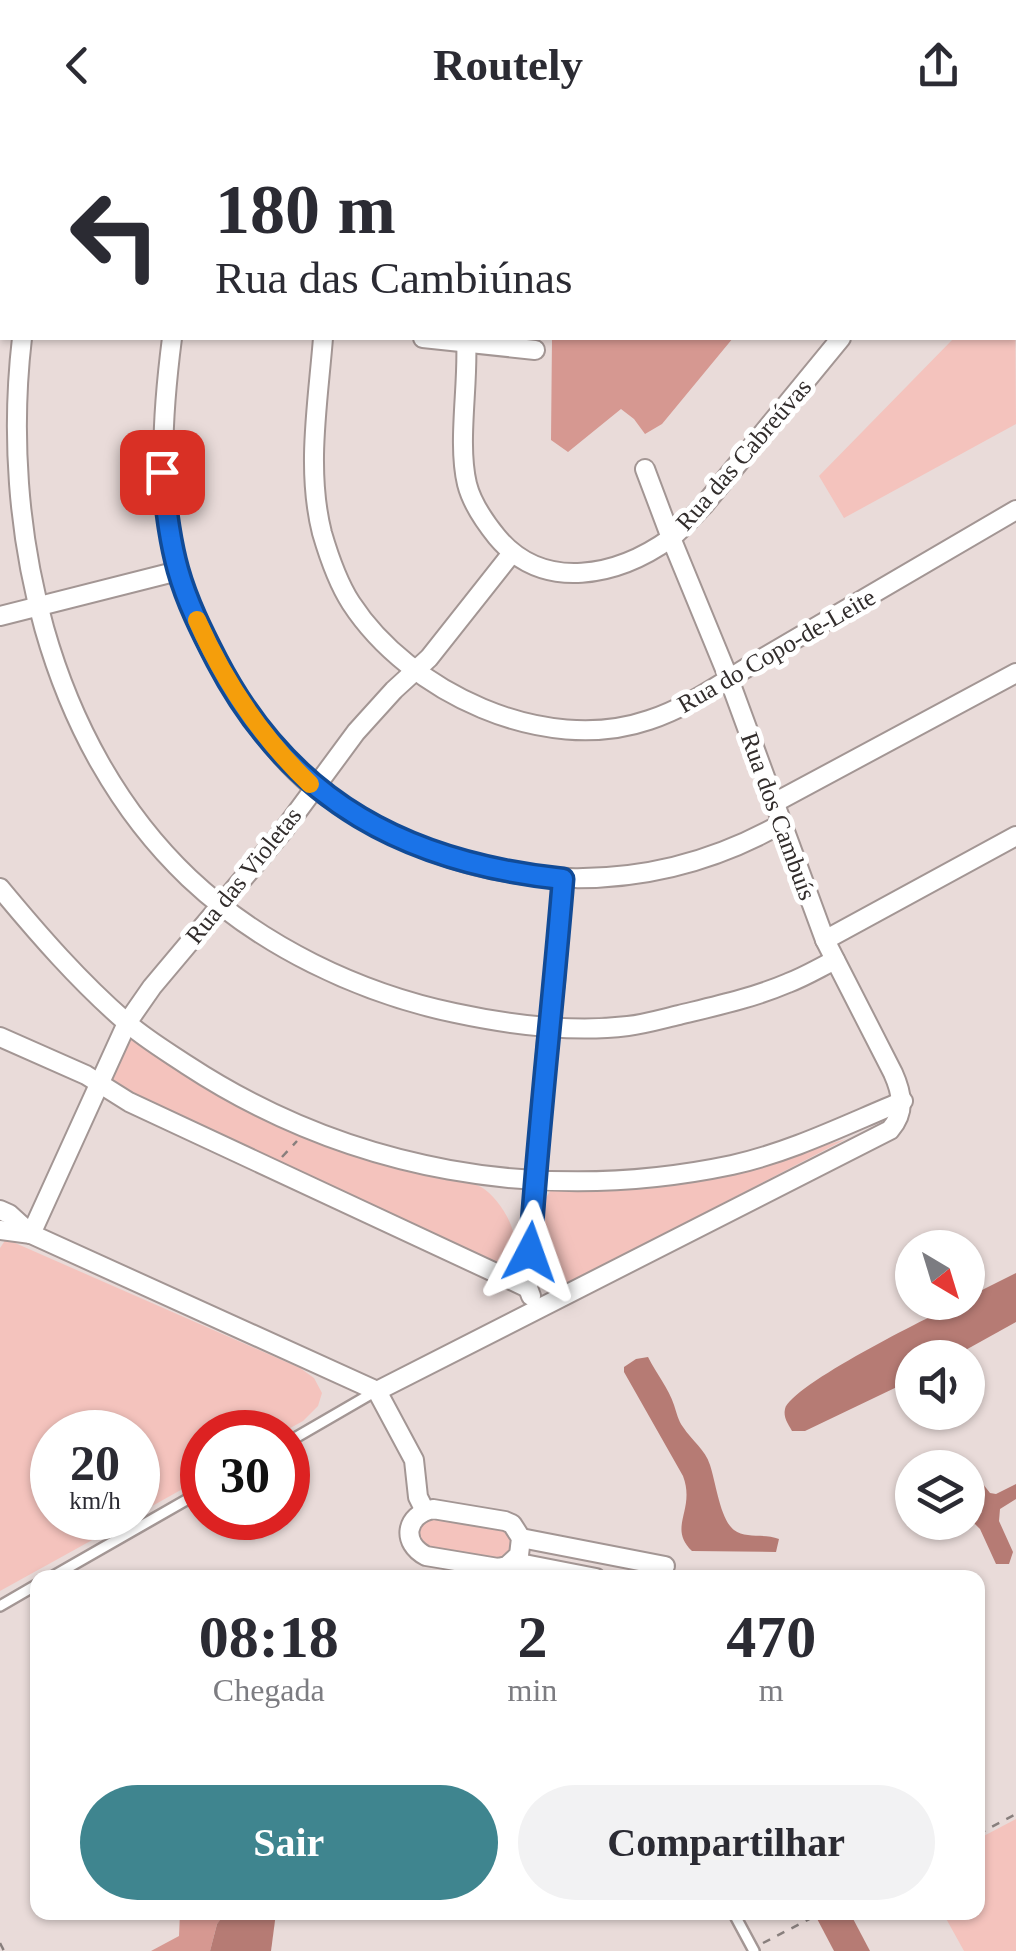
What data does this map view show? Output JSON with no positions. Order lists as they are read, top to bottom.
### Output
{
  "streets": {
    "street": [
      "Rua das Cabreúvas",
      "Rua do Copo-de-Leite",
      "Rua dos Cambuís",
      "Rua das Violetas"
    ]
  },
  "crossings": [
    ["Rua das Cabreúvas", "Rua dos Cambuís"],
    ["Rua das Cabreúvas", "Rua das Violetas"],
    ["Rua do Copo-de-Leite", "Rua dos Cambuís"],
    ["Rua do Copo-de-Leite", "Rua das Violetas"]
  ],
  "north": "bottom right",
  "page": {
    "header": "Routely",
    "turn": ["180 m", "Rua das Cambiúnas"],
    "speed": "20 km/h",
    "limit": "30",
    "eta": [
      "08:18",
      "Chegada",
      "2",
      "min",
      "470",
      "m"
    ],
    "buttons": ["Sair", "Compartilhar"]
  }
}
